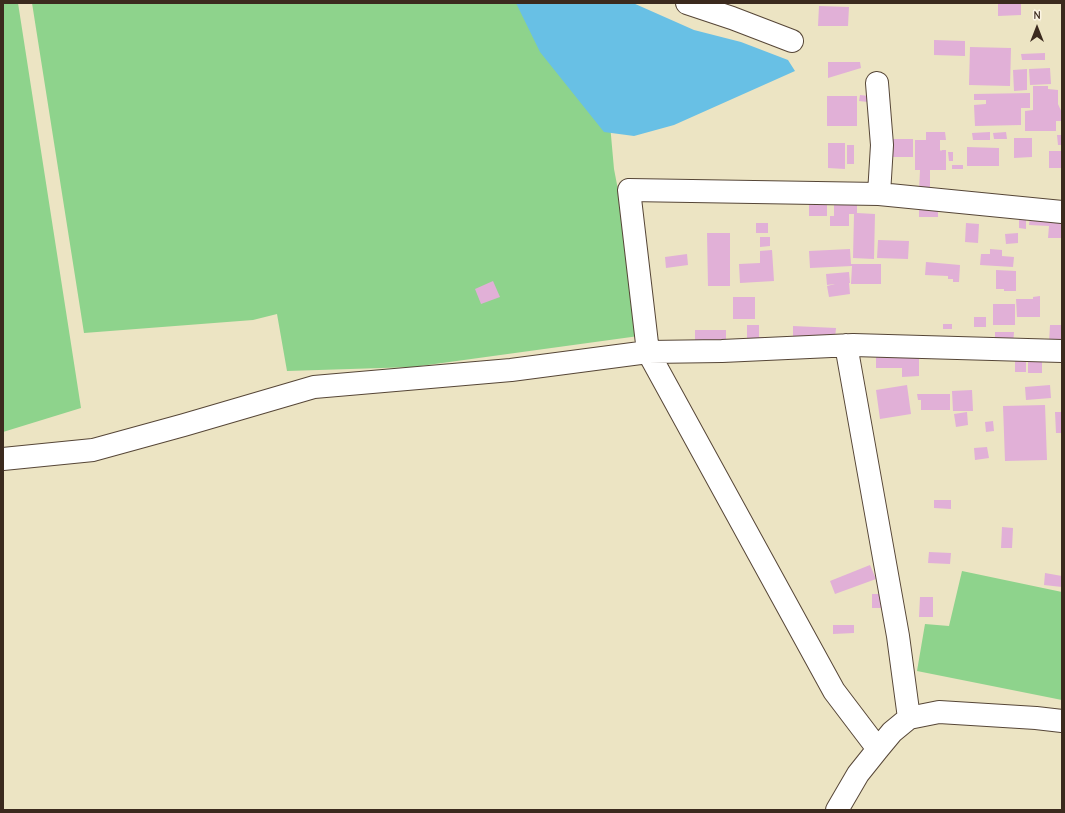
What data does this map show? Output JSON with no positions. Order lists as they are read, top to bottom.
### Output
{
  "north": "top"
}
